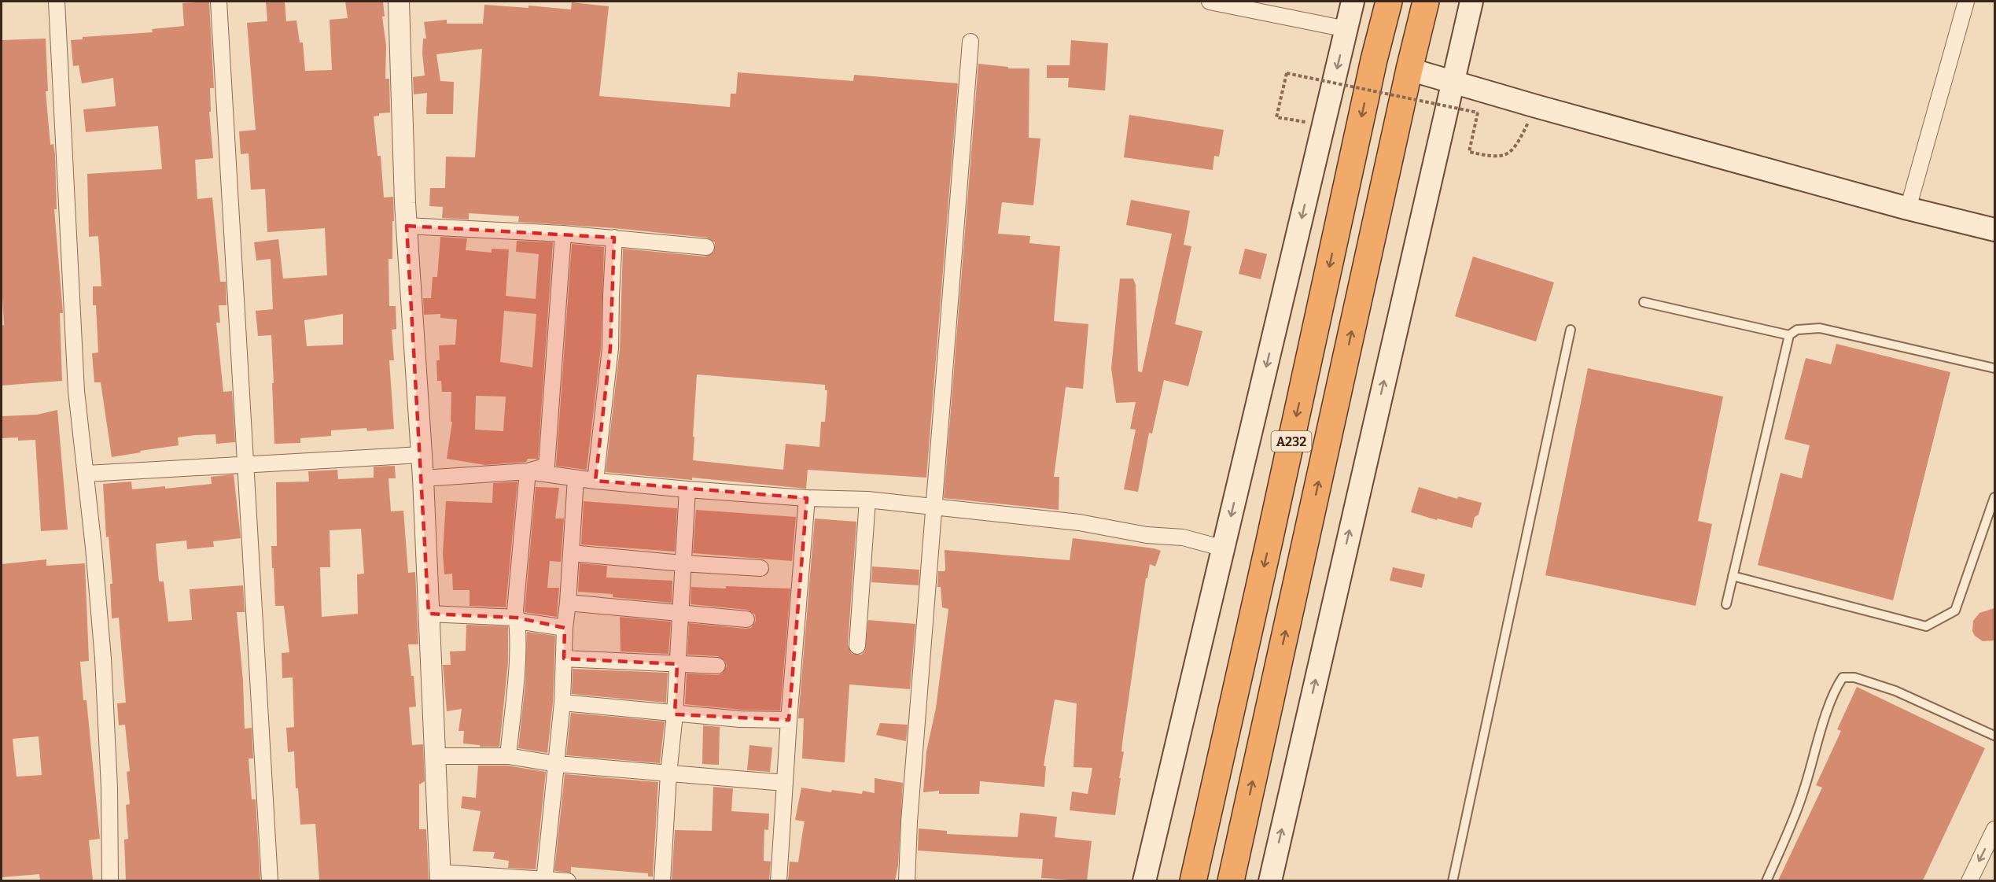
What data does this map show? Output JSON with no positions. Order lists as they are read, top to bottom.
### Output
{
  "streets": {
    "highway": ["A232"]
  }
}
